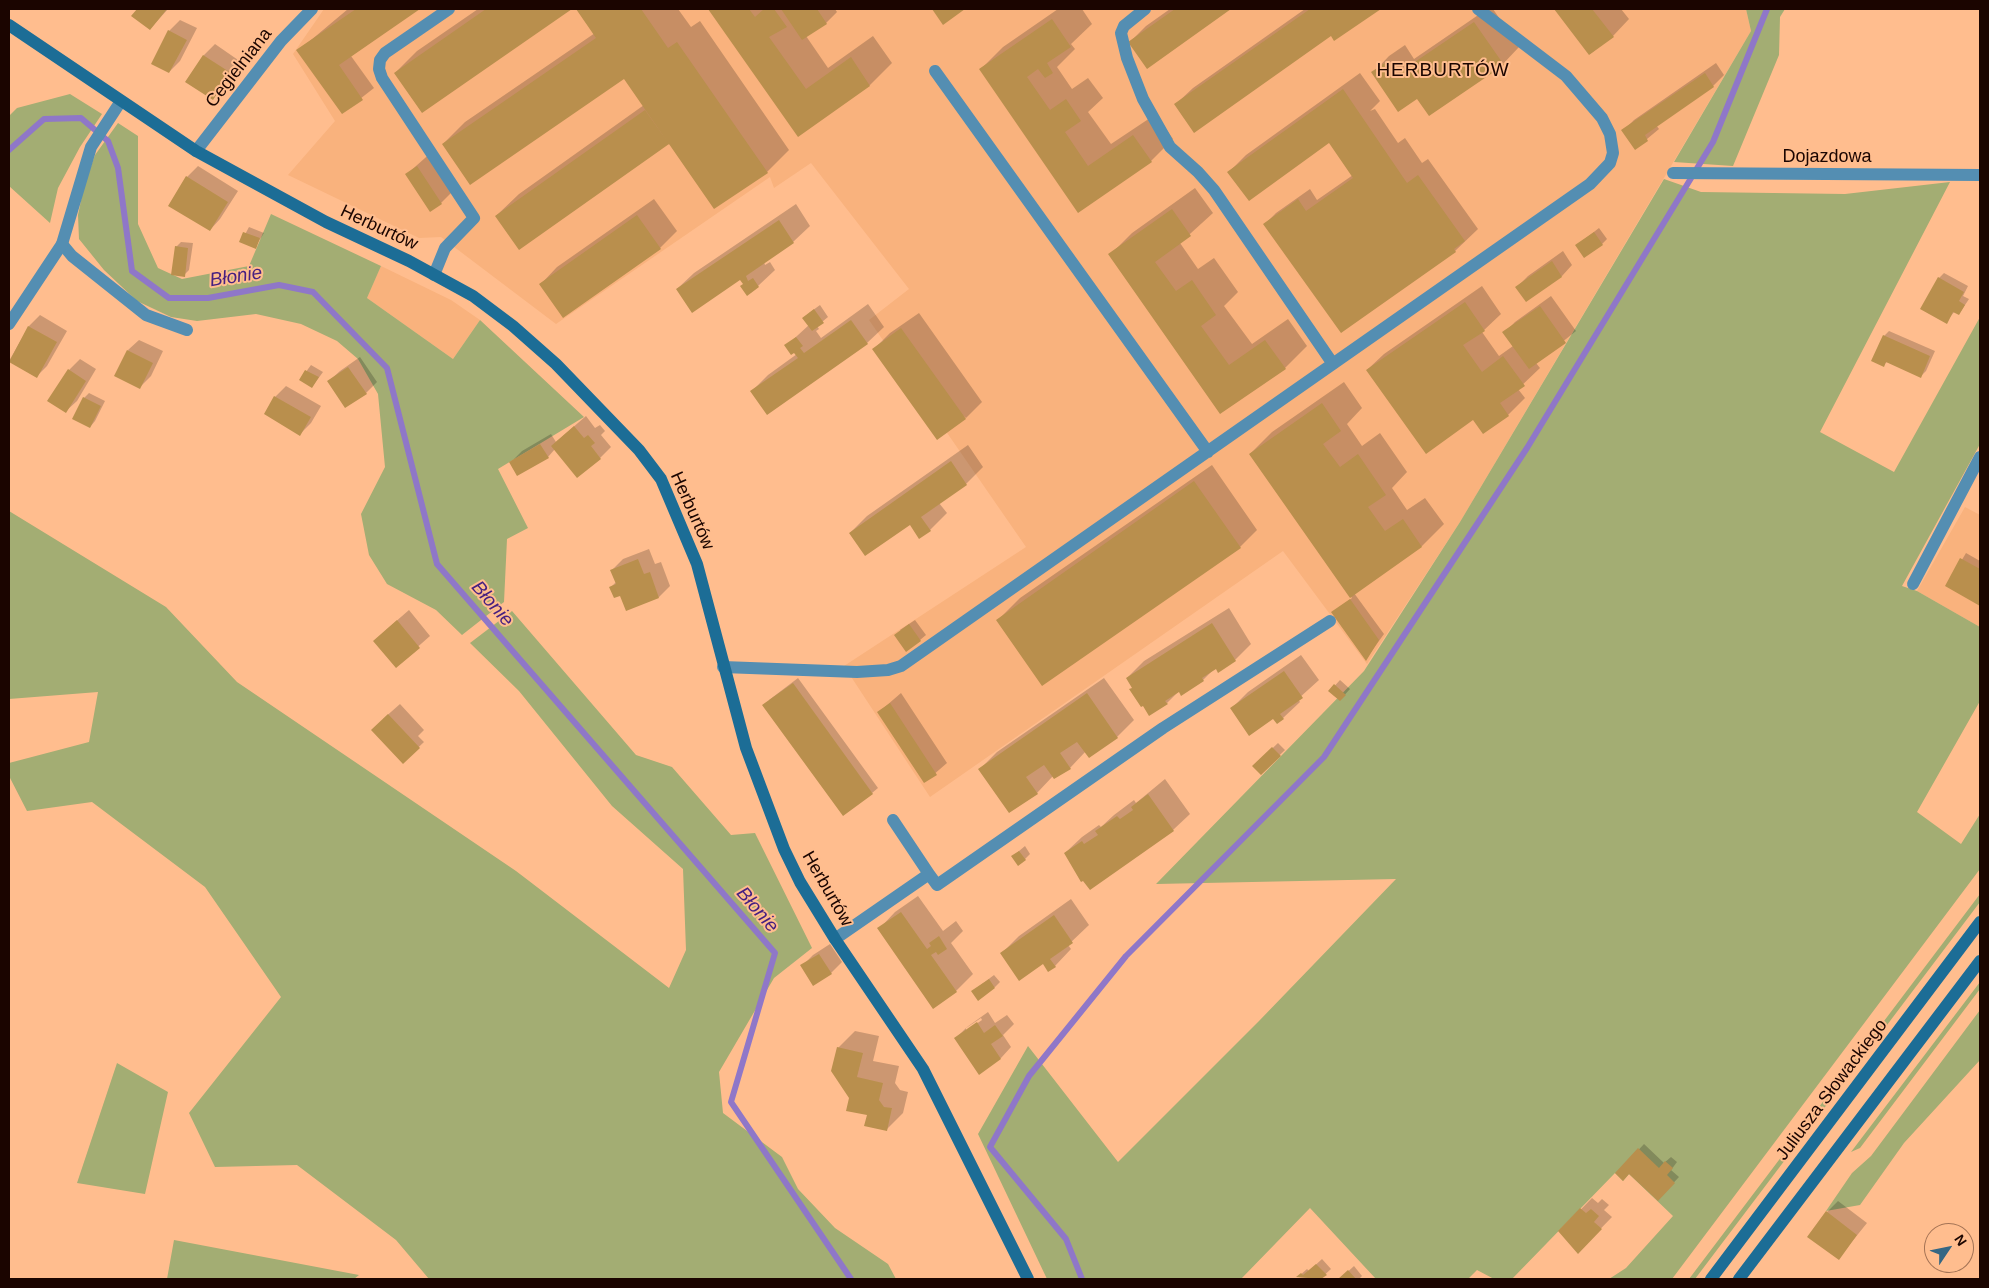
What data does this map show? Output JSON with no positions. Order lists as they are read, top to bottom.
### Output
{
  "streets": {
    "street": [
      "Cegielniana",
      "Dojazdowa",
      "Herburtów",
      "Juliusza Słowackiego"
    ]
  },
  "crossings": [
    ["Cegielniana", "Herburtów"]
  ],
  "districts": ["HERBURTÓW"],
  "water": ["Błonie"],
  "north": "top right"
}
